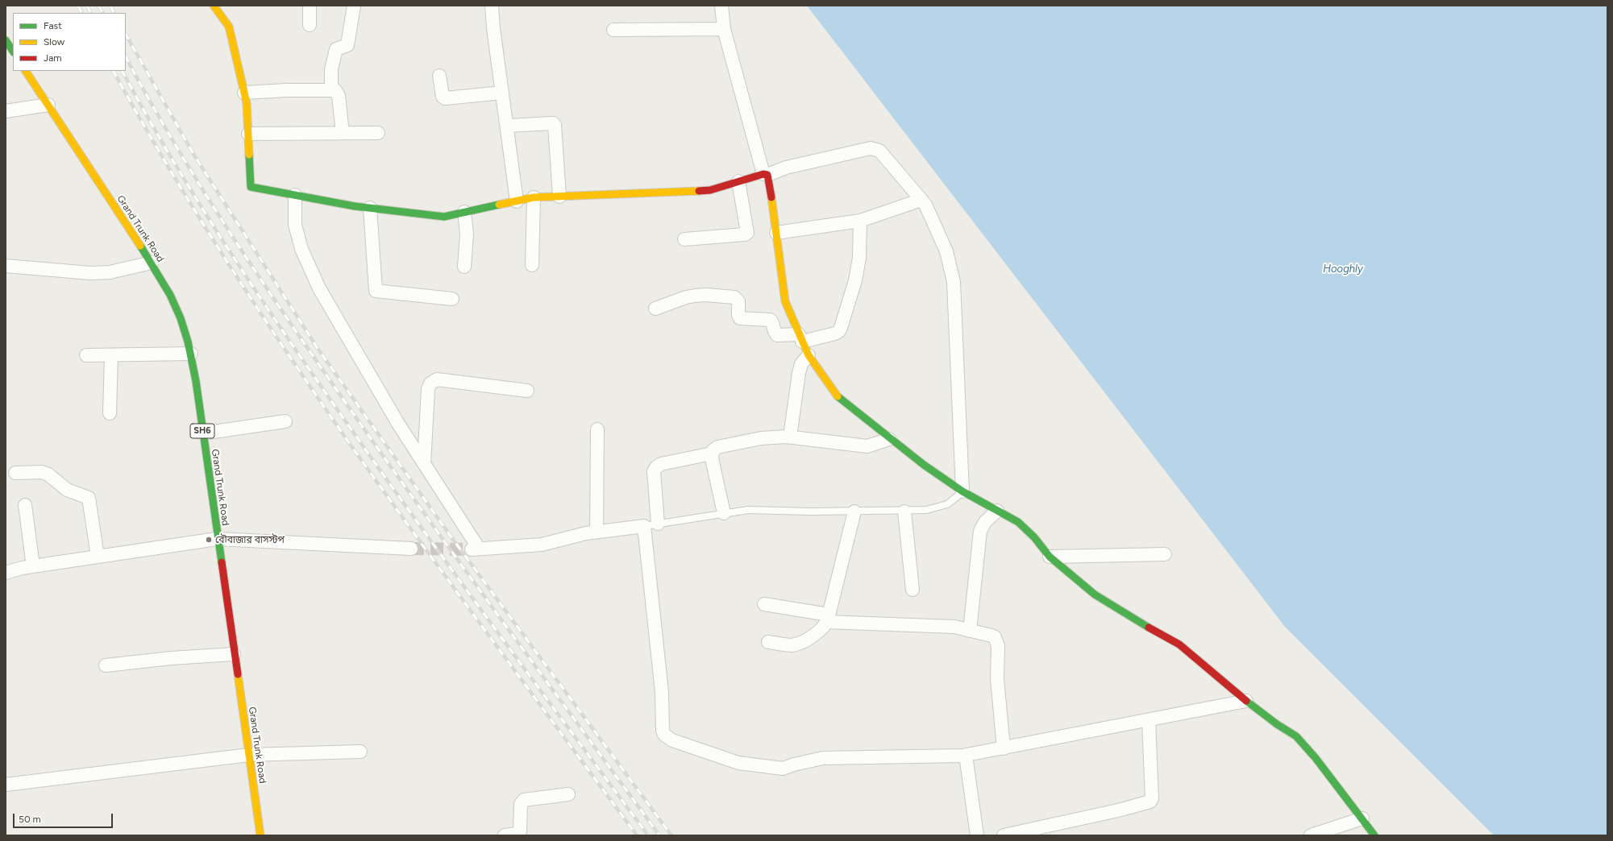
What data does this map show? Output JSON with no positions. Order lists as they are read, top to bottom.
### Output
{
  "streets": {
    "street": ["Grand Trunk Road", "SH6"]
  },
  "water": ["Hooghly"],
  "places": ["বৌবাজার বাসস্টপ"],
  "legend": ["Fast", "Slow", "Jam"],
  "scale_bar": "50 m"
}
